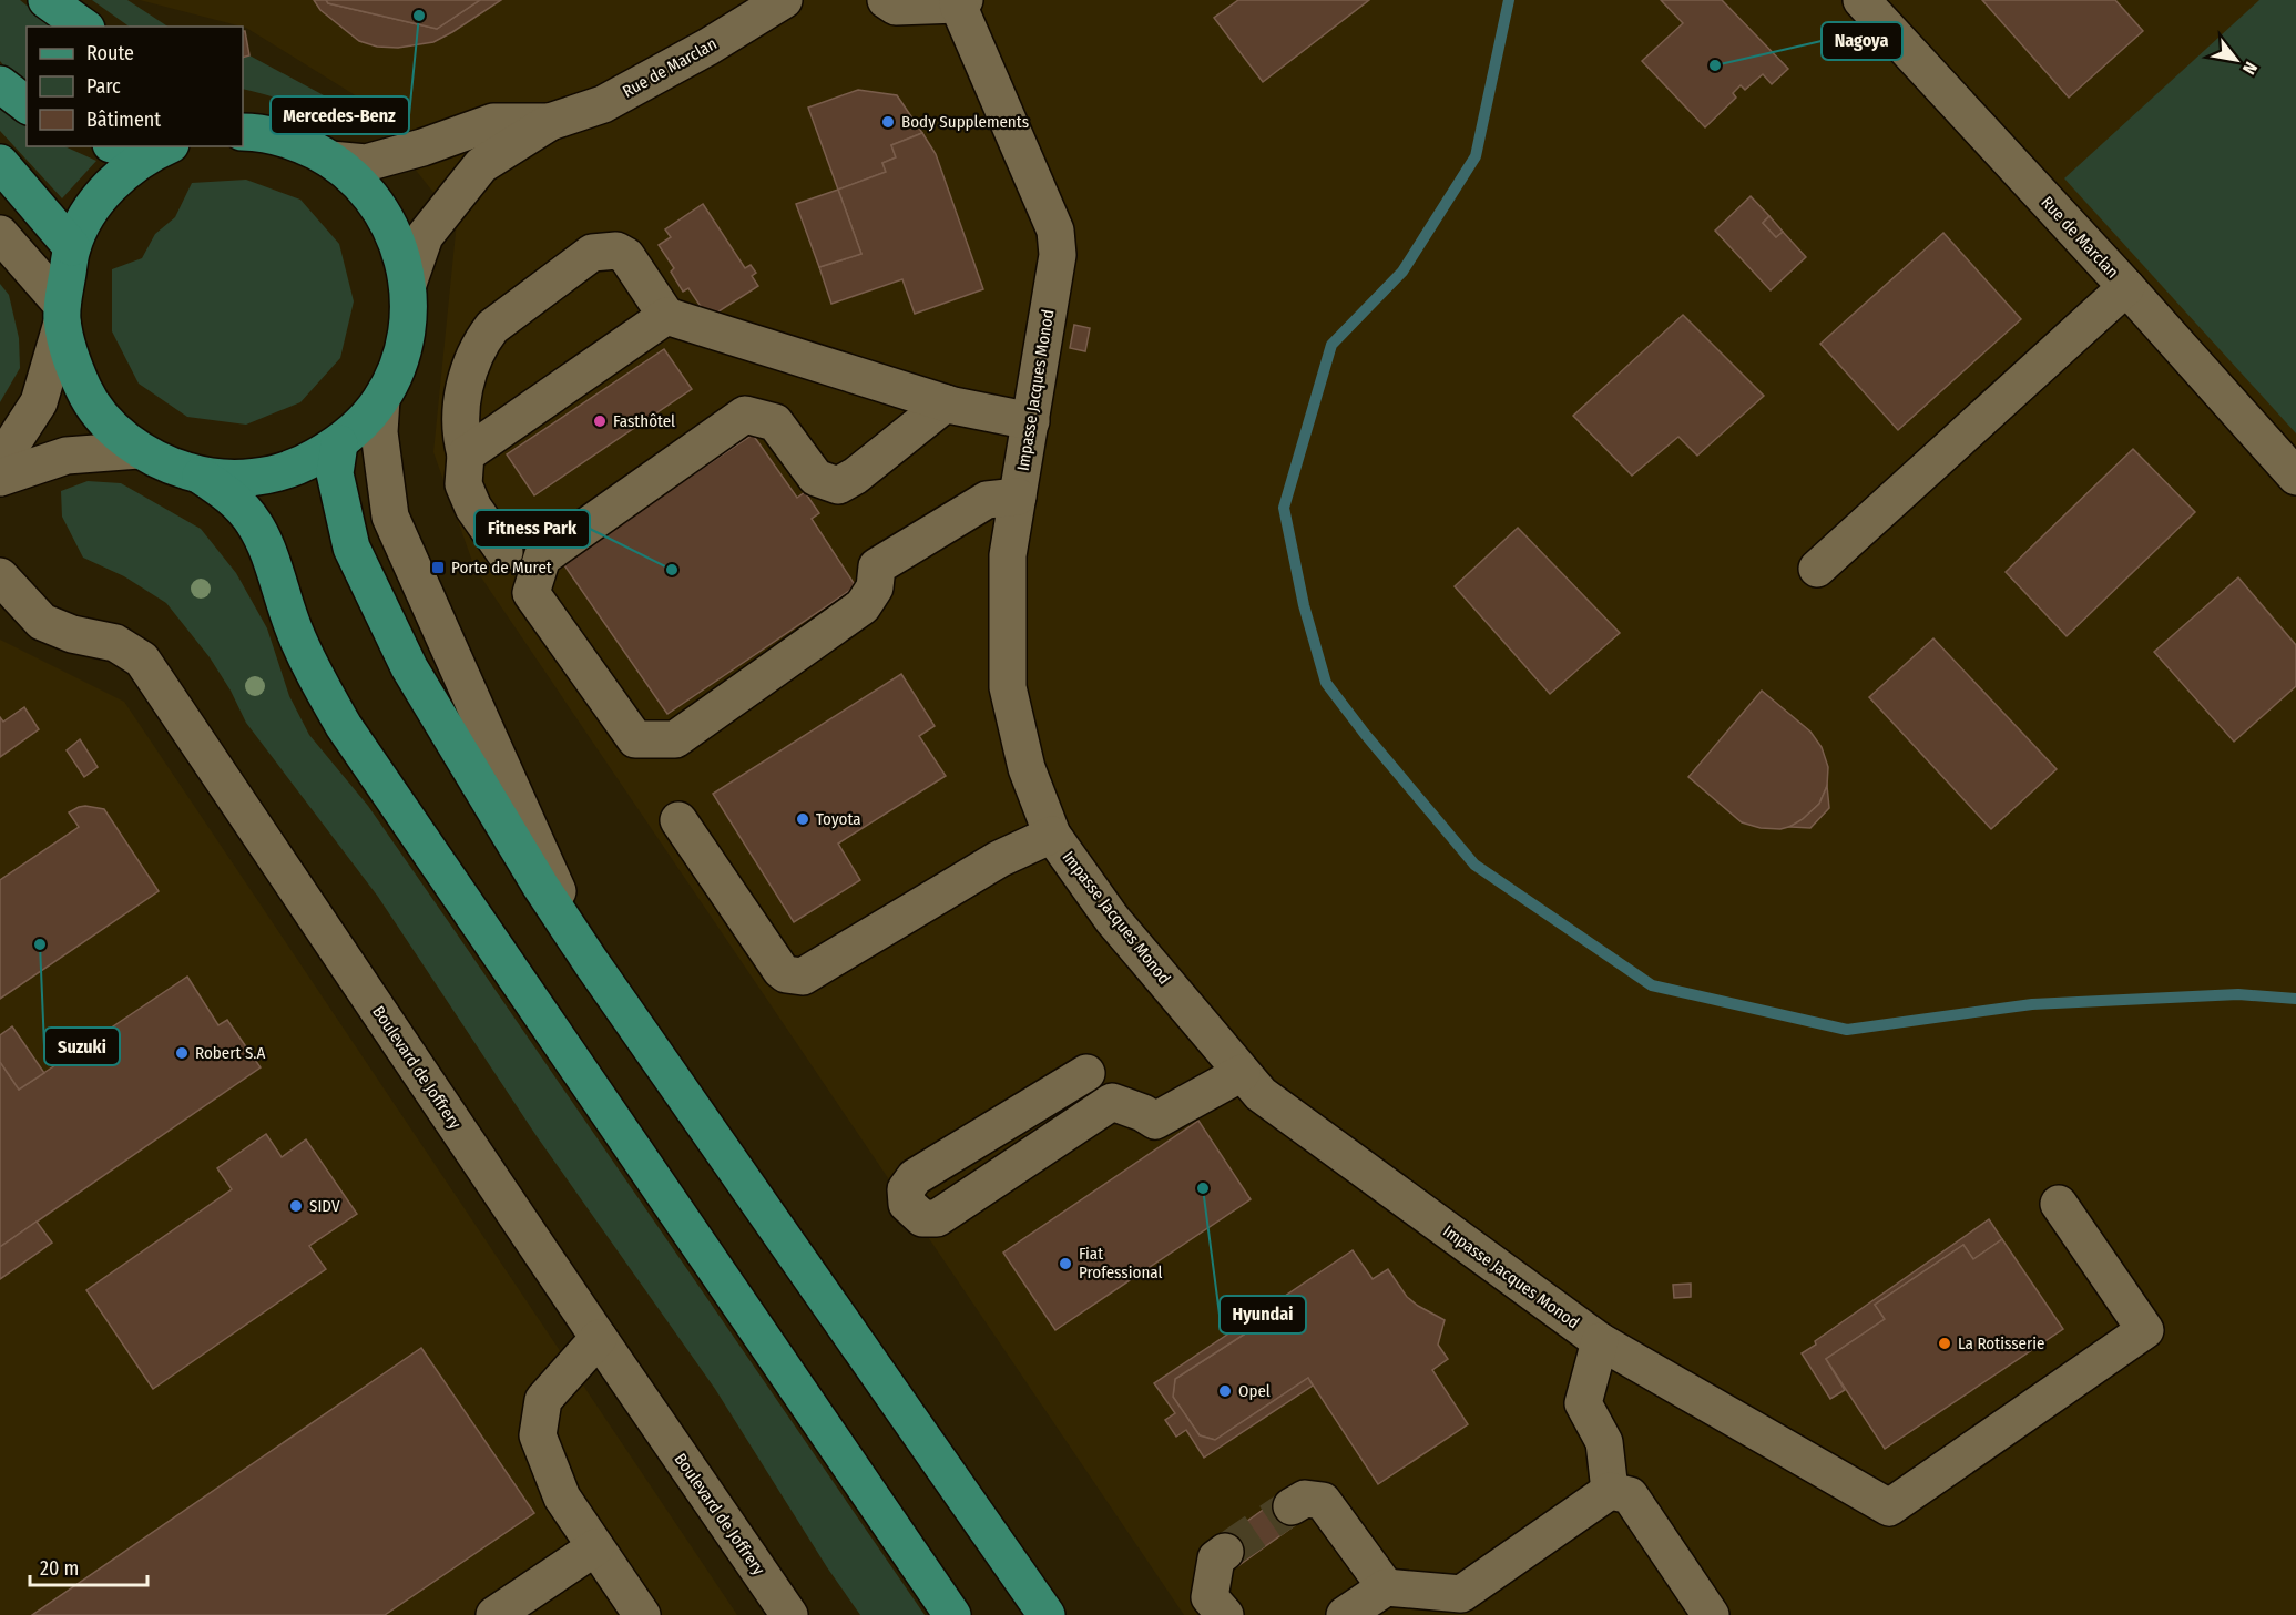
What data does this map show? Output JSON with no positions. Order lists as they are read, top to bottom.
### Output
{
  "streets": {
    "street": ["Rue de Marclan", "Impasse Jacques Monod", "Boulevard de Joffrery"]
  },
  "places": {
    "other": [
      "Mercedes-Benz",
      "Nagoya",
      "Body Supplements",
      "Fasthôtel",
      "Fitness Park",
      "Toyota",
      "Suzuki",
      "Robert S.A",
      "Hyundai",
      "SIDV",
      "Fiat Professional",
      "La Rotisserie",
      "Opel"
    ],
    "transit": ["Porte de Muret"]
  },
  "legend": ["Route", "Parc", "Bâtiment"],
  "scale_bar": "20 m",
  "north": "bottom right"
}
